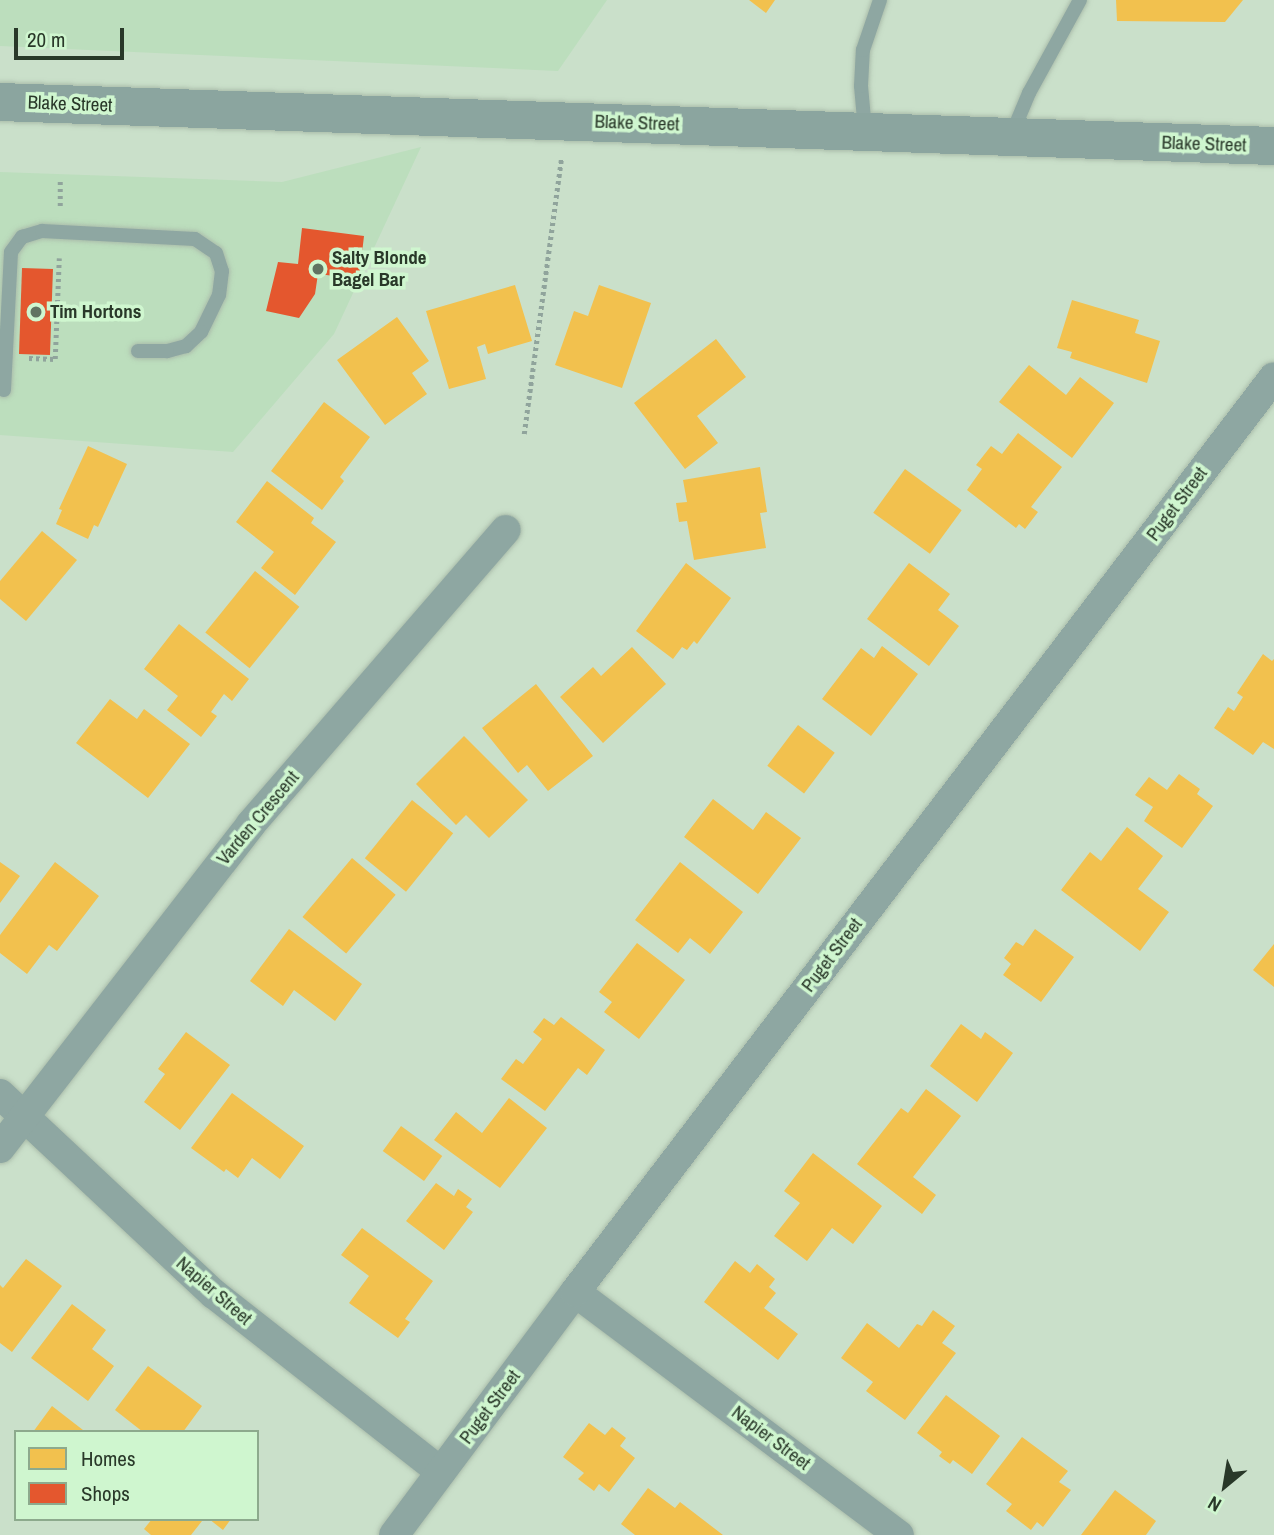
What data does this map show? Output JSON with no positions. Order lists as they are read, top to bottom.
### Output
{
  "streets": {
    "main road": ["Blake Street"],
    "street": ["Puget Street", "Varden Crescent", "Napier Street"]
  },
  "crossings": [
    ["Puget Street", "Napier Street"],
    ["Varden Crescent", "Napier Street"]
  ],
  "places": ["Salty Blonde Bagel Bar", "Tim Hortons"],
  "legend": ["Homes", "Shops"],
  "scale_bar": "20 m",
  "north": "bottom left"
}
